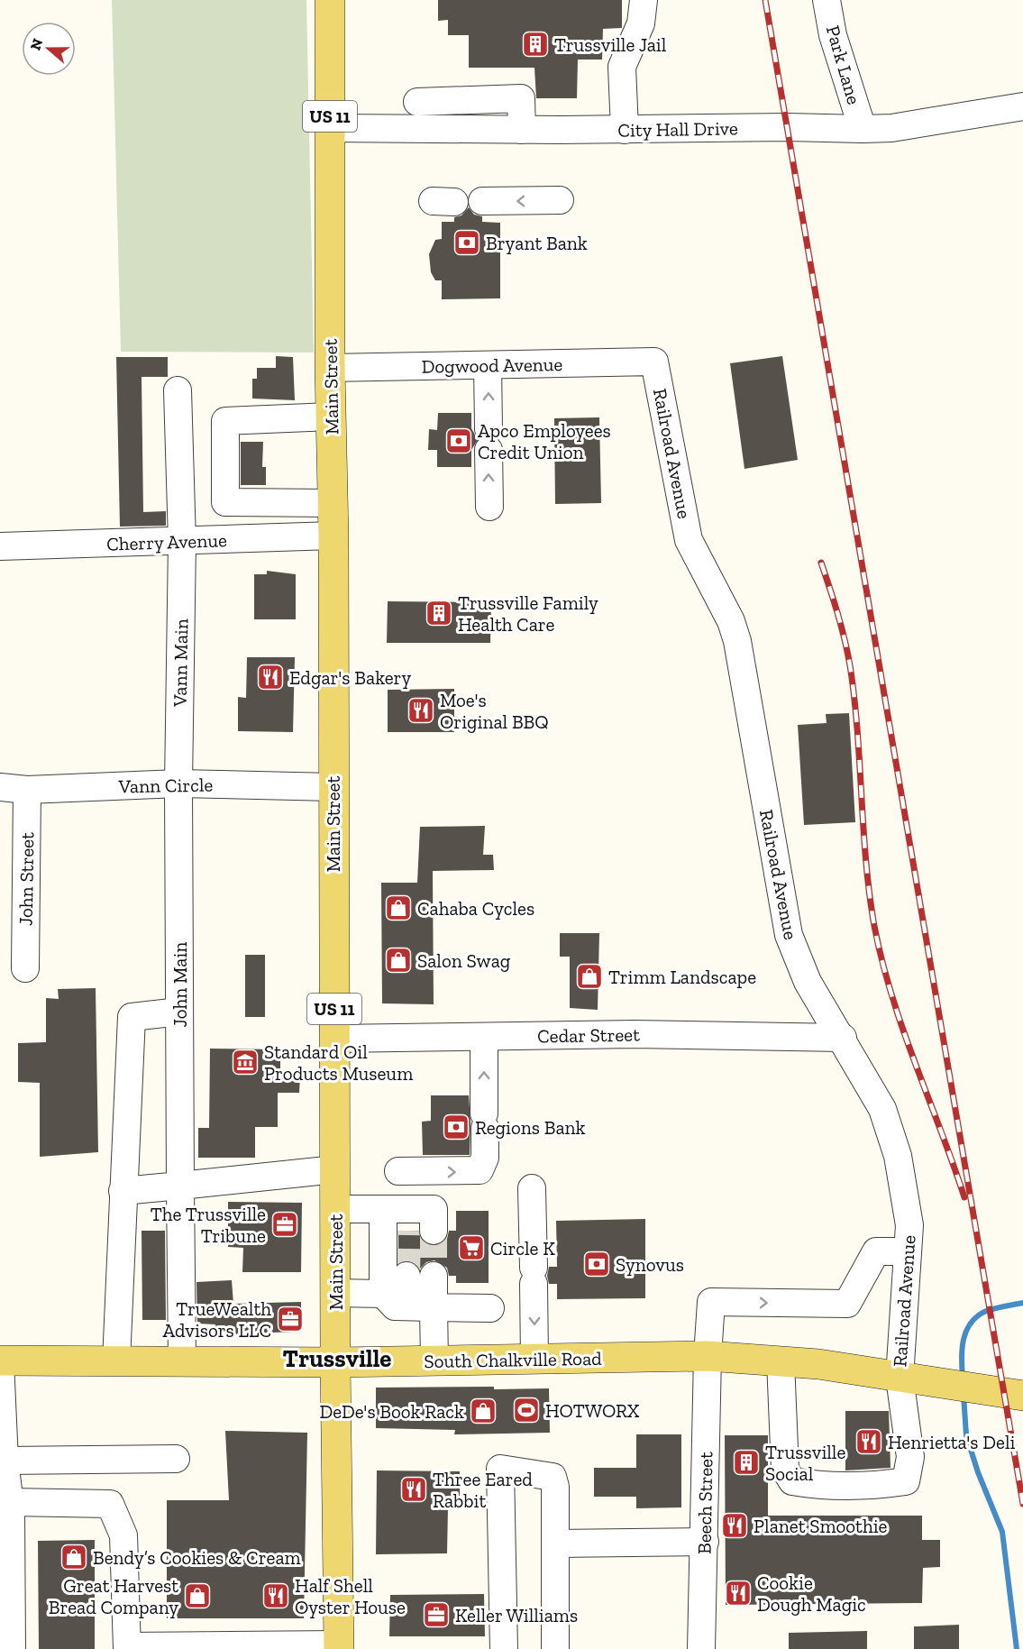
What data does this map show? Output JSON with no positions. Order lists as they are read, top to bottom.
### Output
{
  "streets": {
    "main road": ["US 11", "Main Street", "South Chalkville Road"],
    "street": [
      "Park Lane",
      "City Hall Drive",
      "Dogwood Avenue",
      "Railroad Avenue",
      "Cherry Avenue",
      "Vann Main",
      "Vann Circle",
      "John Street",
      "John Main",
      "Cedar Street",
      "Beech Street"
    ]
  },
  "crossings": [
    ["Park Lane", "City Hall Drive"],
    ["City Hall Drive", "Main Street"],
    ["Dogwood Avenue", "Main Street"],
    ["Dogwood Avenue", "Railroad Avenue"],
    ["Main Street", "Cherry Avenue"],
    ["Main Street", "Vann Circle"],
    ["Main Street", "Cedar Street"],
    ["Main Street", "South Chalkville Road"],
    ["Railroad Avenue", "Cedar Street"],
    ["Railroad Avenue", "South Chalkville Road"],
    ["Railroad Avenue", "Beech Street"],
    ["Cherry Avenue", "Vann Main"],
    ["Vann Main", "Vann Circle"],
    ["Vann Main", "John Main"],
    ["Vann Circle", "John Street"],
    ["Vann Circle", "John Main"],
    ["John Main", "South Chalkville Road"],
    ["South Chalkville Road", "Beech Street"]
  ],
  "one_way": ["Beech Street"],
  "districts": ["Trussville"],
  "places": {
    "building": ["Trussville Jail", "Trussville Family Health Care", "Trussville Social"],
    "bank": [
      "Bryant Bank",
      "Apco Employees Credit Union",
      "Regions Bank",
      "Synovus"
    ],
    "restaurant": [
      "Edgar's Bakery",
      "Moe's Original BBQ",
      "Henrietta's Deli",
      "Three Eared Rabbit",
      "Planet Smoothie",
      "Cookie Dough Magic",
      "Half Shell Oyster House"
    ],
    "shop": [
      "Cahaba Cycles",
      "Salon Swag",
      "Trimm Landscape",
      "DeDe's Book Rack",
      "Bendy’s Cookies & Cream",
      "Great Harvest Bread Company"
    ],
    "museum": ["Standard Oil Products Museum"],
    "office": ["The Trussville Tribune", "TrueWealth Advisors LLC", "Keller Williams"],
    "supermarket": ["Circle K"],
    "sports": ["HOTWORX"]
  },
  "north": "left"
}
